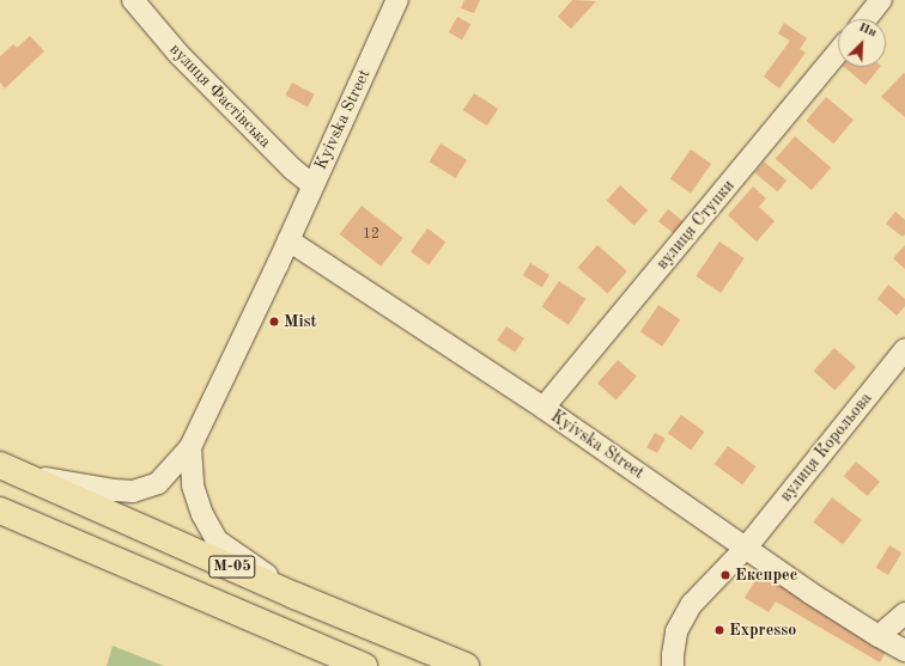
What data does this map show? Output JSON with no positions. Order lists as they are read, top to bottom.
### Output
{
  "streets": {
    "highway": ["М-05"],
    "street": [
      "вулиця Фастівська",
      "Kyivska Street",
      "вулиця Ступки",
      "вулиця Корольова"
    ]
  },
  "crossings": [
    ["вулиця Фастівська", "Kyivska Street"],
    ["Kyivska Street", "вулиця Ступки"],
    ["Kyivska Street", "вулиця Корольова"]
  ],
  "places": ["Mist", "Експрес", "Expresso"],
  "house_numbers": ["12"],
  "north": "top right"
}
